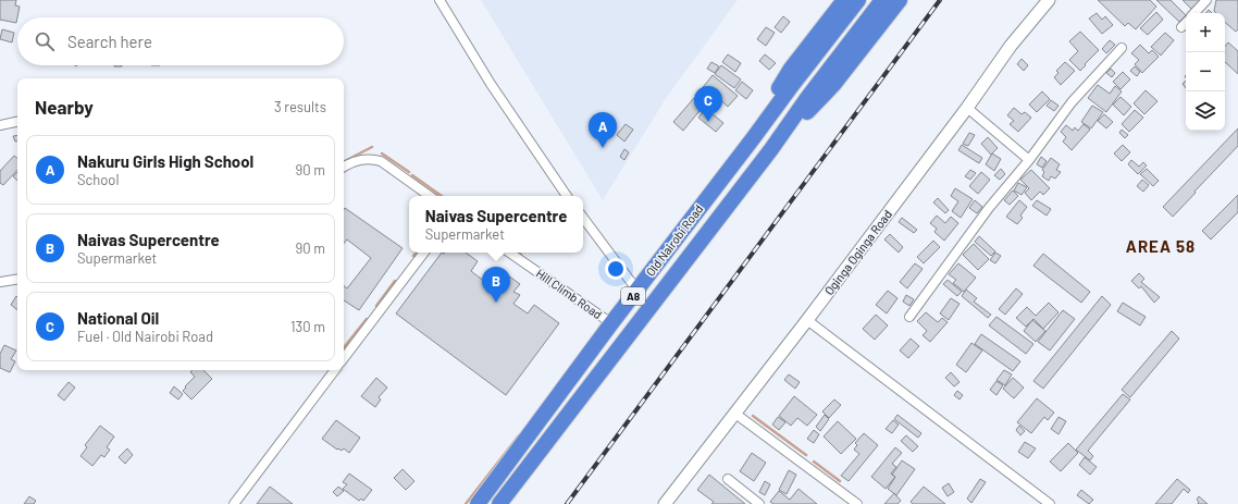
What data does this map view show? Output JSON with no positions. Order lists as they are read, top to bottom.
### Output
{
  "streets": {
    "highway": ["Old Nairobi Road", "A8"],
    "street": ["Oginga Oginga Road", "Hill Climb Road"]
  },
  "crossings": [
    ["Old Nairobi Road", "Hill Climb Road"]
  ],
  "districts": ["AREA 58"],
  "page": {
    "map_buttons": ["+", "−"],
    "search": "Search here",
    "heading": ["Nearby", "3 results"],
    "pins": ["C", "A", "B"],
    "list": [
      {
        "mark": "A",
        "name": "Nakuru Girls High School",
        "note": "School",
        "value": "90 m"
      },
      {
        "mark": "B",
        "name": "Naivas Supercentre",
        "note": "Supermarket",
        "value": "90 m"
      },
      {
        "mark": "C",
        "name": "National Oil",
        "note": "Fuel · Old Nairobi Road",
        "value": "130 m"
      }
    ],
    "popup": ["Naivas Supercentre", "Supermarket"]
  }
}
